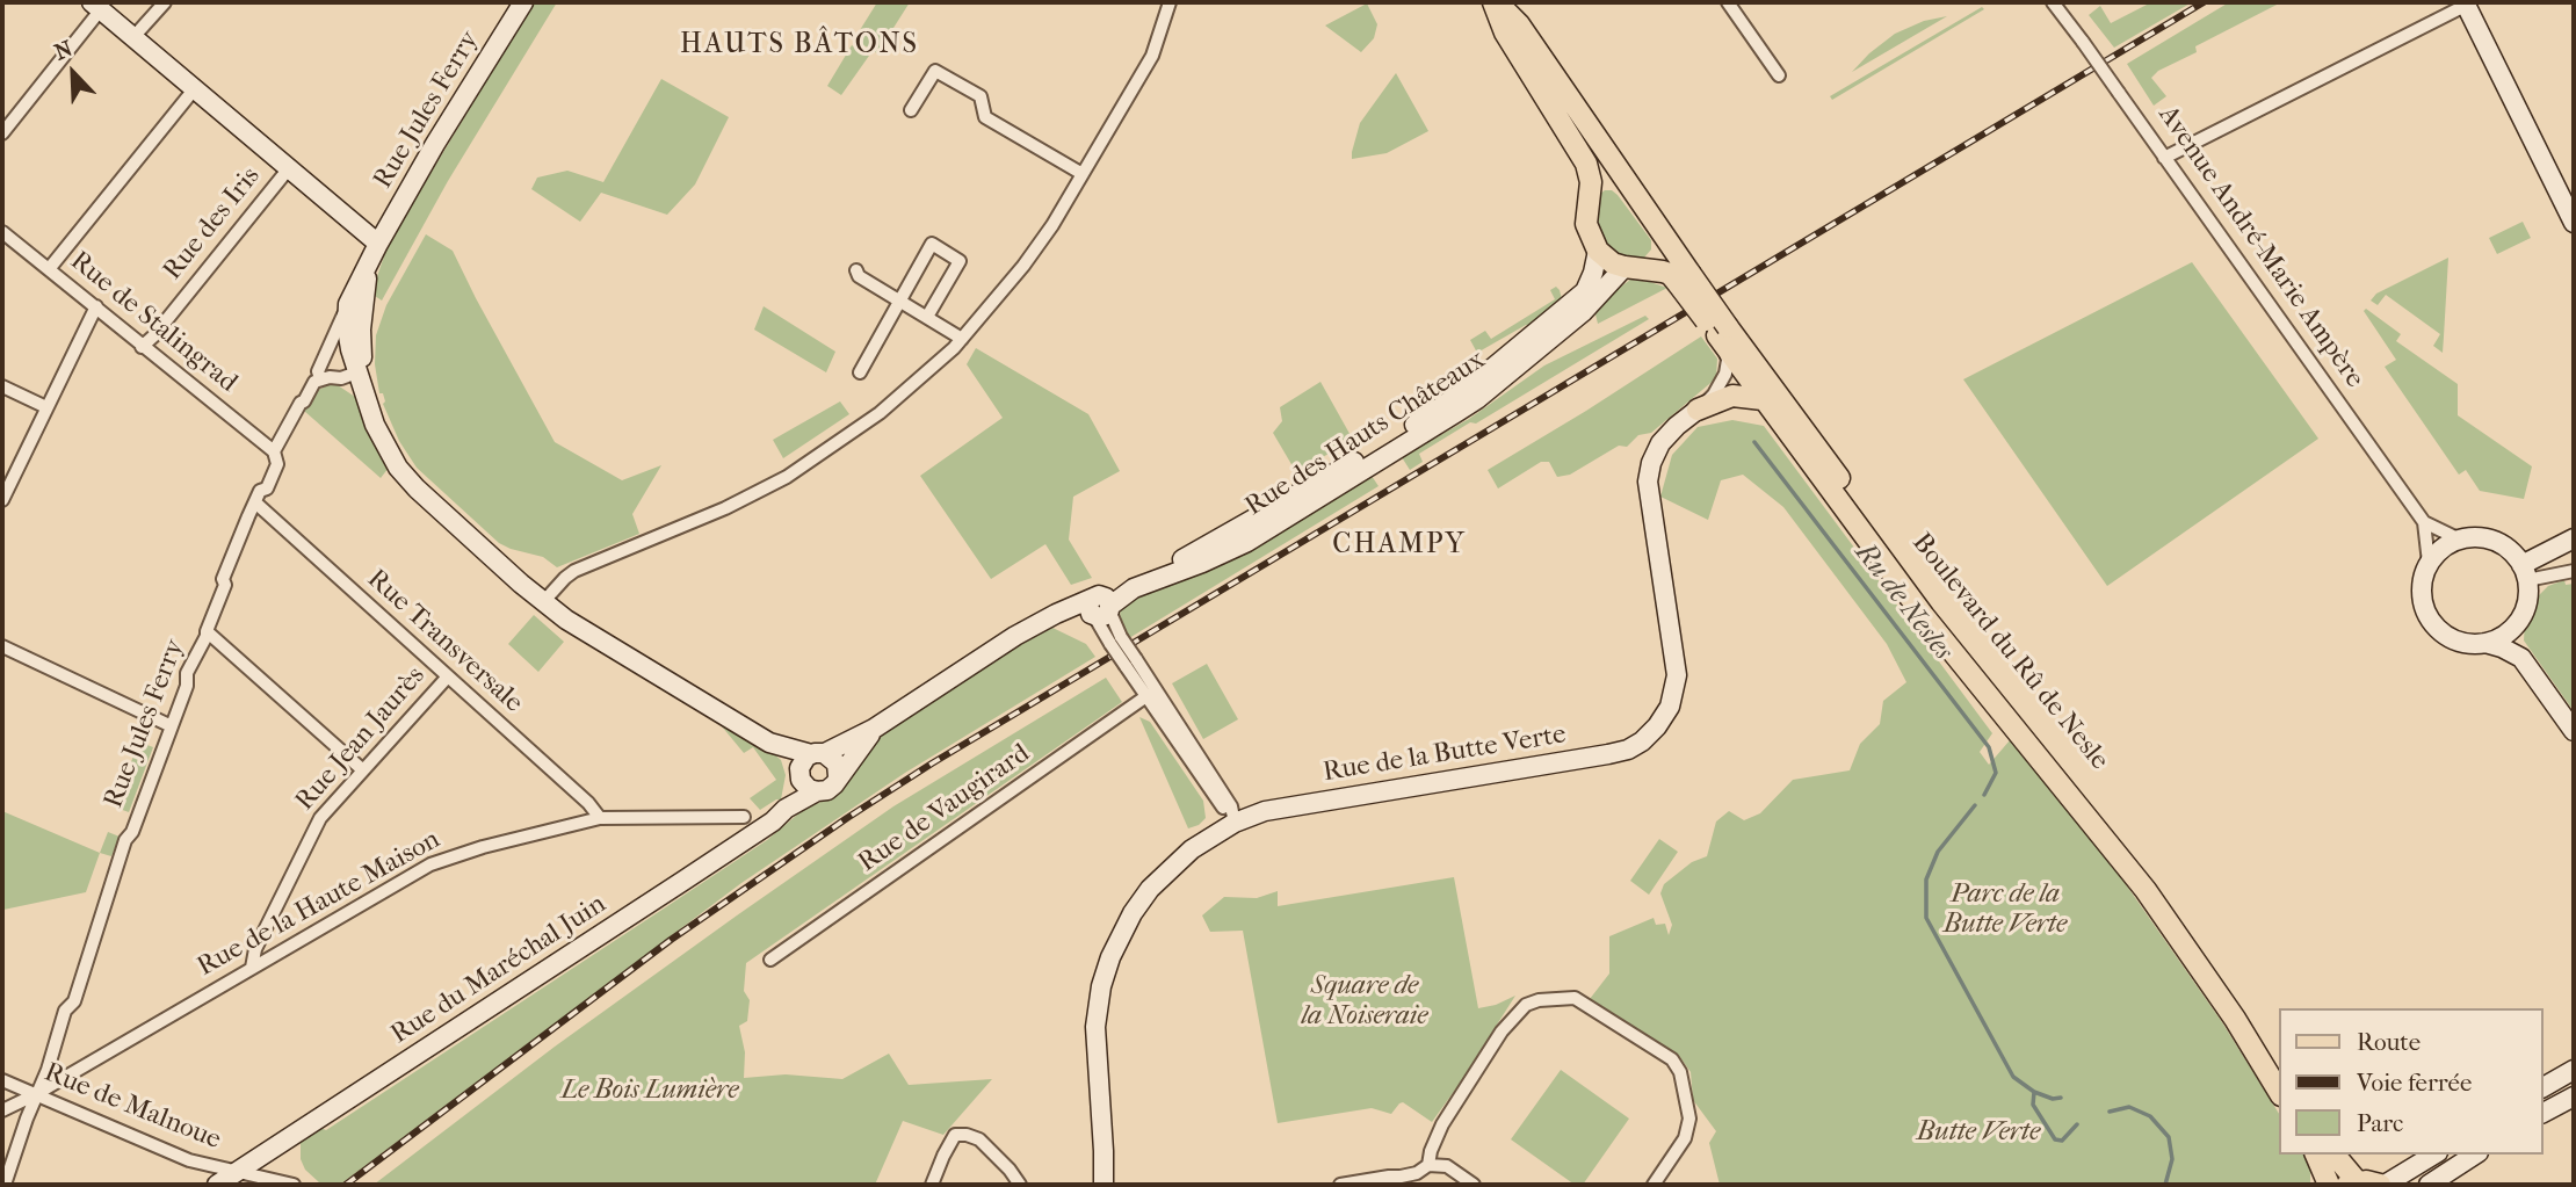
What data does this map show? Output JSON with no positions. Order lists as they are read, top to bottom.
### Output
{
  "streets": {
    "main road": ["Boulevard du Rû de Nesle"],
    "street": [
      "Rue Jules Ferry",
      "Rue des Iris",
      "Avenue André-Marie Ampère",
      "Rue de Stalingrad",
      "Rue des Hauts Châteaux",
      "Rue Transversale",
      "Rue Jean Jaurès",
      "Rue de la Butte Verte",
      "Rue de Vaugirard",
      "Rue de la Haute Maison",
      "Rue du Maréchal Juin",
      "Rue de Malnoue"
    ]
  },
  "crossings": [
    ["Rue Jules Ferry", "Rue de Stalingrad"],
    ["Rue Jules Ferry", "Rue Transversale"],
    ["Rue Jules Ferry", "Rue de la Haute Maison"],
    ["Rue Jules Ferry", "Rue de Malnoue"],
    ["Rue des Iris", "Rue de Stalingrad"],
    ["Rue des Hauts Châteaux", "Rue du Maréchal Juin"],
    ["Rue Transversale", "Rue Jean Jaurès"],
    ["Rue Transversale", "Rue de la Haute Maison"],
    ["Boulevard du Rû de Nesle", "Rue de la Butte Verte"],
    ["Rue Jean Jaurès", "Rue de la Haute Maison"],
    ["Rue de la Haute Maison", "Rue de Malnoue"],
    ["Rue du Maréchal Juin", "Rue de Malnoue"]
  ],
  "districts": ["HAUTS BÂTONS", "CHAMPY"],
  "water": ["Ru de Nesles"],
  "parks": [
    "Parc de la Butte Verte",
    "Square de la Noiseraie",
    "Le Bois Lumière",
    "Butte Verte"
  ],
  "legend": ["Route", "Voie ferrée", "Parc"],
  "north": "top left"
}
